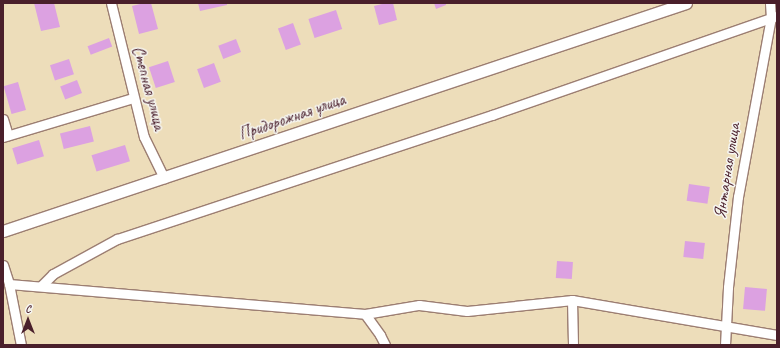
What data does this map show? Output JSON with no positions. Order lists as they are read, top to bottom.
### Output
{
  "streets": {
    "street": ["Степная улица", "Придорожная улица", "Янтарная улица"]
  },
  "crossings": [
    ["Степная улица", "Придорожная улица"]
  ],
  "north": "top"
}
